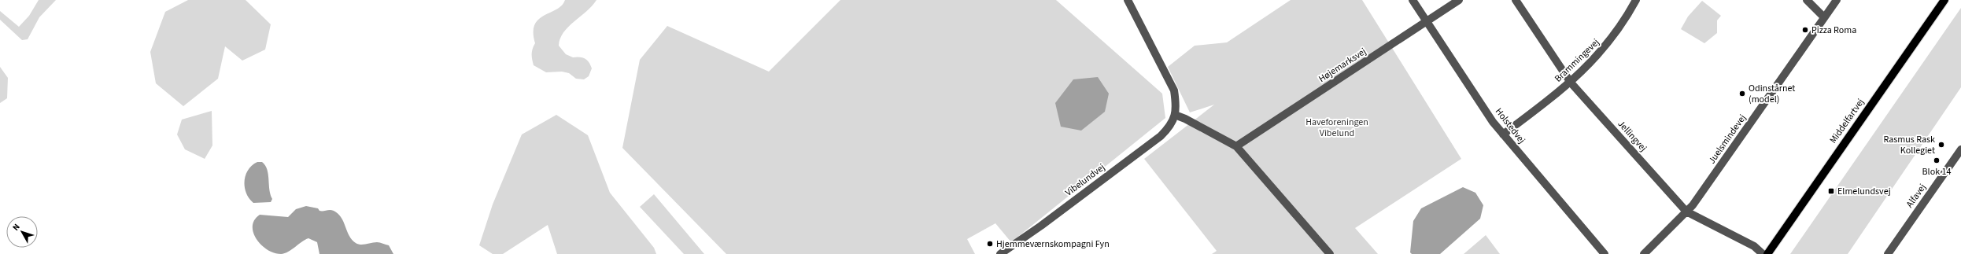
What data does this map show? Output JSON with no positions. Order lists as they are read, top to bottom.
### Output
{
  "streets": {
    "main road": ["Middelfartvej"],
    "street": [
      "Brammingevej",
      "Højemarksvej",
      "Holstedvej",
      "Jellingvej",
      "Juelsmindevej",
      "Vibelundvej",
      "Alfavej"
    ]
  },
  "crossings": [
    ["Brammingevej", "Holstedvej"],
    ["Brammingevej", "Jellingvej"],
    ["Højemarksvej", "Holstedvej"],
    ["Jellingvej", "Juelsmindevej"]
  ],
  "parks": ["Haveforeningen Vibelund"],
  "places": {
    "other": [
      "Pizza Roma",
      "Odinstårnet (model)",
      "Rasmus Rask Kollegiet",
      "Blok 14",
      "Hjemmeværnskompagni Fyn"
    ],
    "transit": ["Elmelundsvej"]
  },
  "north": "top left"
}
